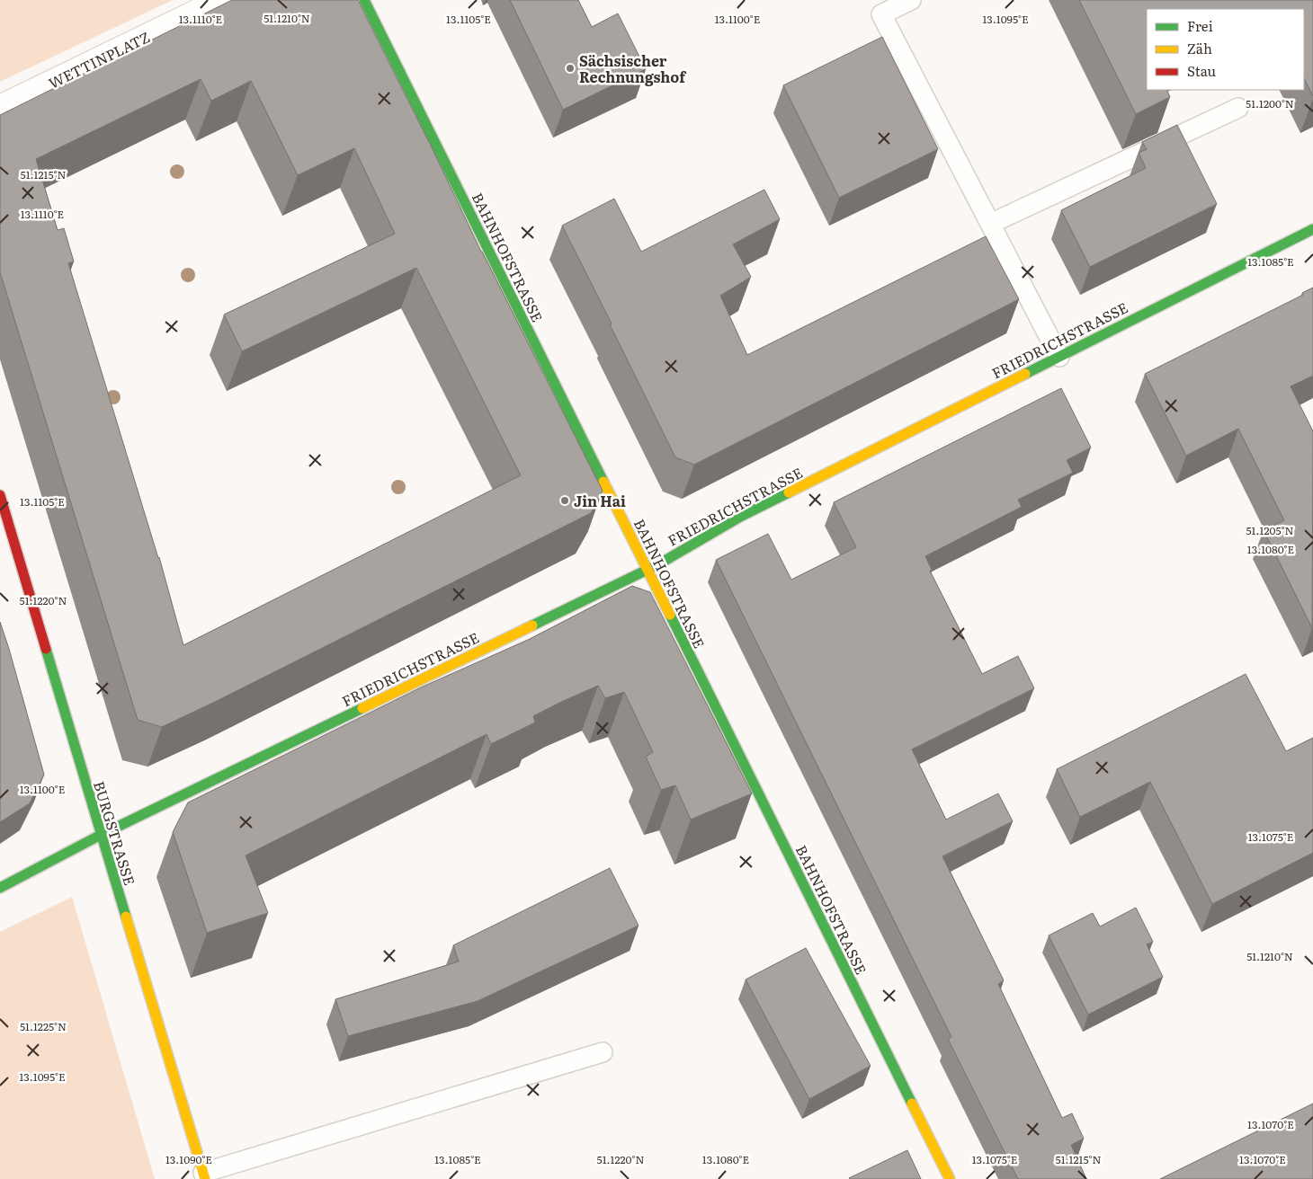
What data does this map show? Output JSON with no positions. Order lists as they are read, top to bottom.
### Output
{
  "streets": {
    "main road": ["BAHNHOFSTRASSE", "FRIEDRICHSTRASSE", "BURGSTRASSE"],
    "street": ["WETTINPLATZ"]
  },
  "crossings": [
    ["BAHNHOFSTRASSE", "FRIEDRICHSTRASSE"],
    ["FRIEDRICHSTRASSE", "BURGSTRASSE"]
  ],
  "places": ["Sächsischer Rechnungshof", "Jin Hai"],
  "legend": ["Frei", "Zäh", "Stau"],
  "coordinates": [
    "51.1210°N",
    "13.1110°E",
    "13.1105°E",
    "13.1100°E",
    "13.1095°E",
    "51.1200°N",
    "51.1215°N",
    "13.1085°E",
    "51.1205°N",
    "13.1080°E",
    "51.1220°N",
    "13.1075°E",
    "51.1225°N",
    "13.1070°E",
    "13.1090°E"
  ]
}
